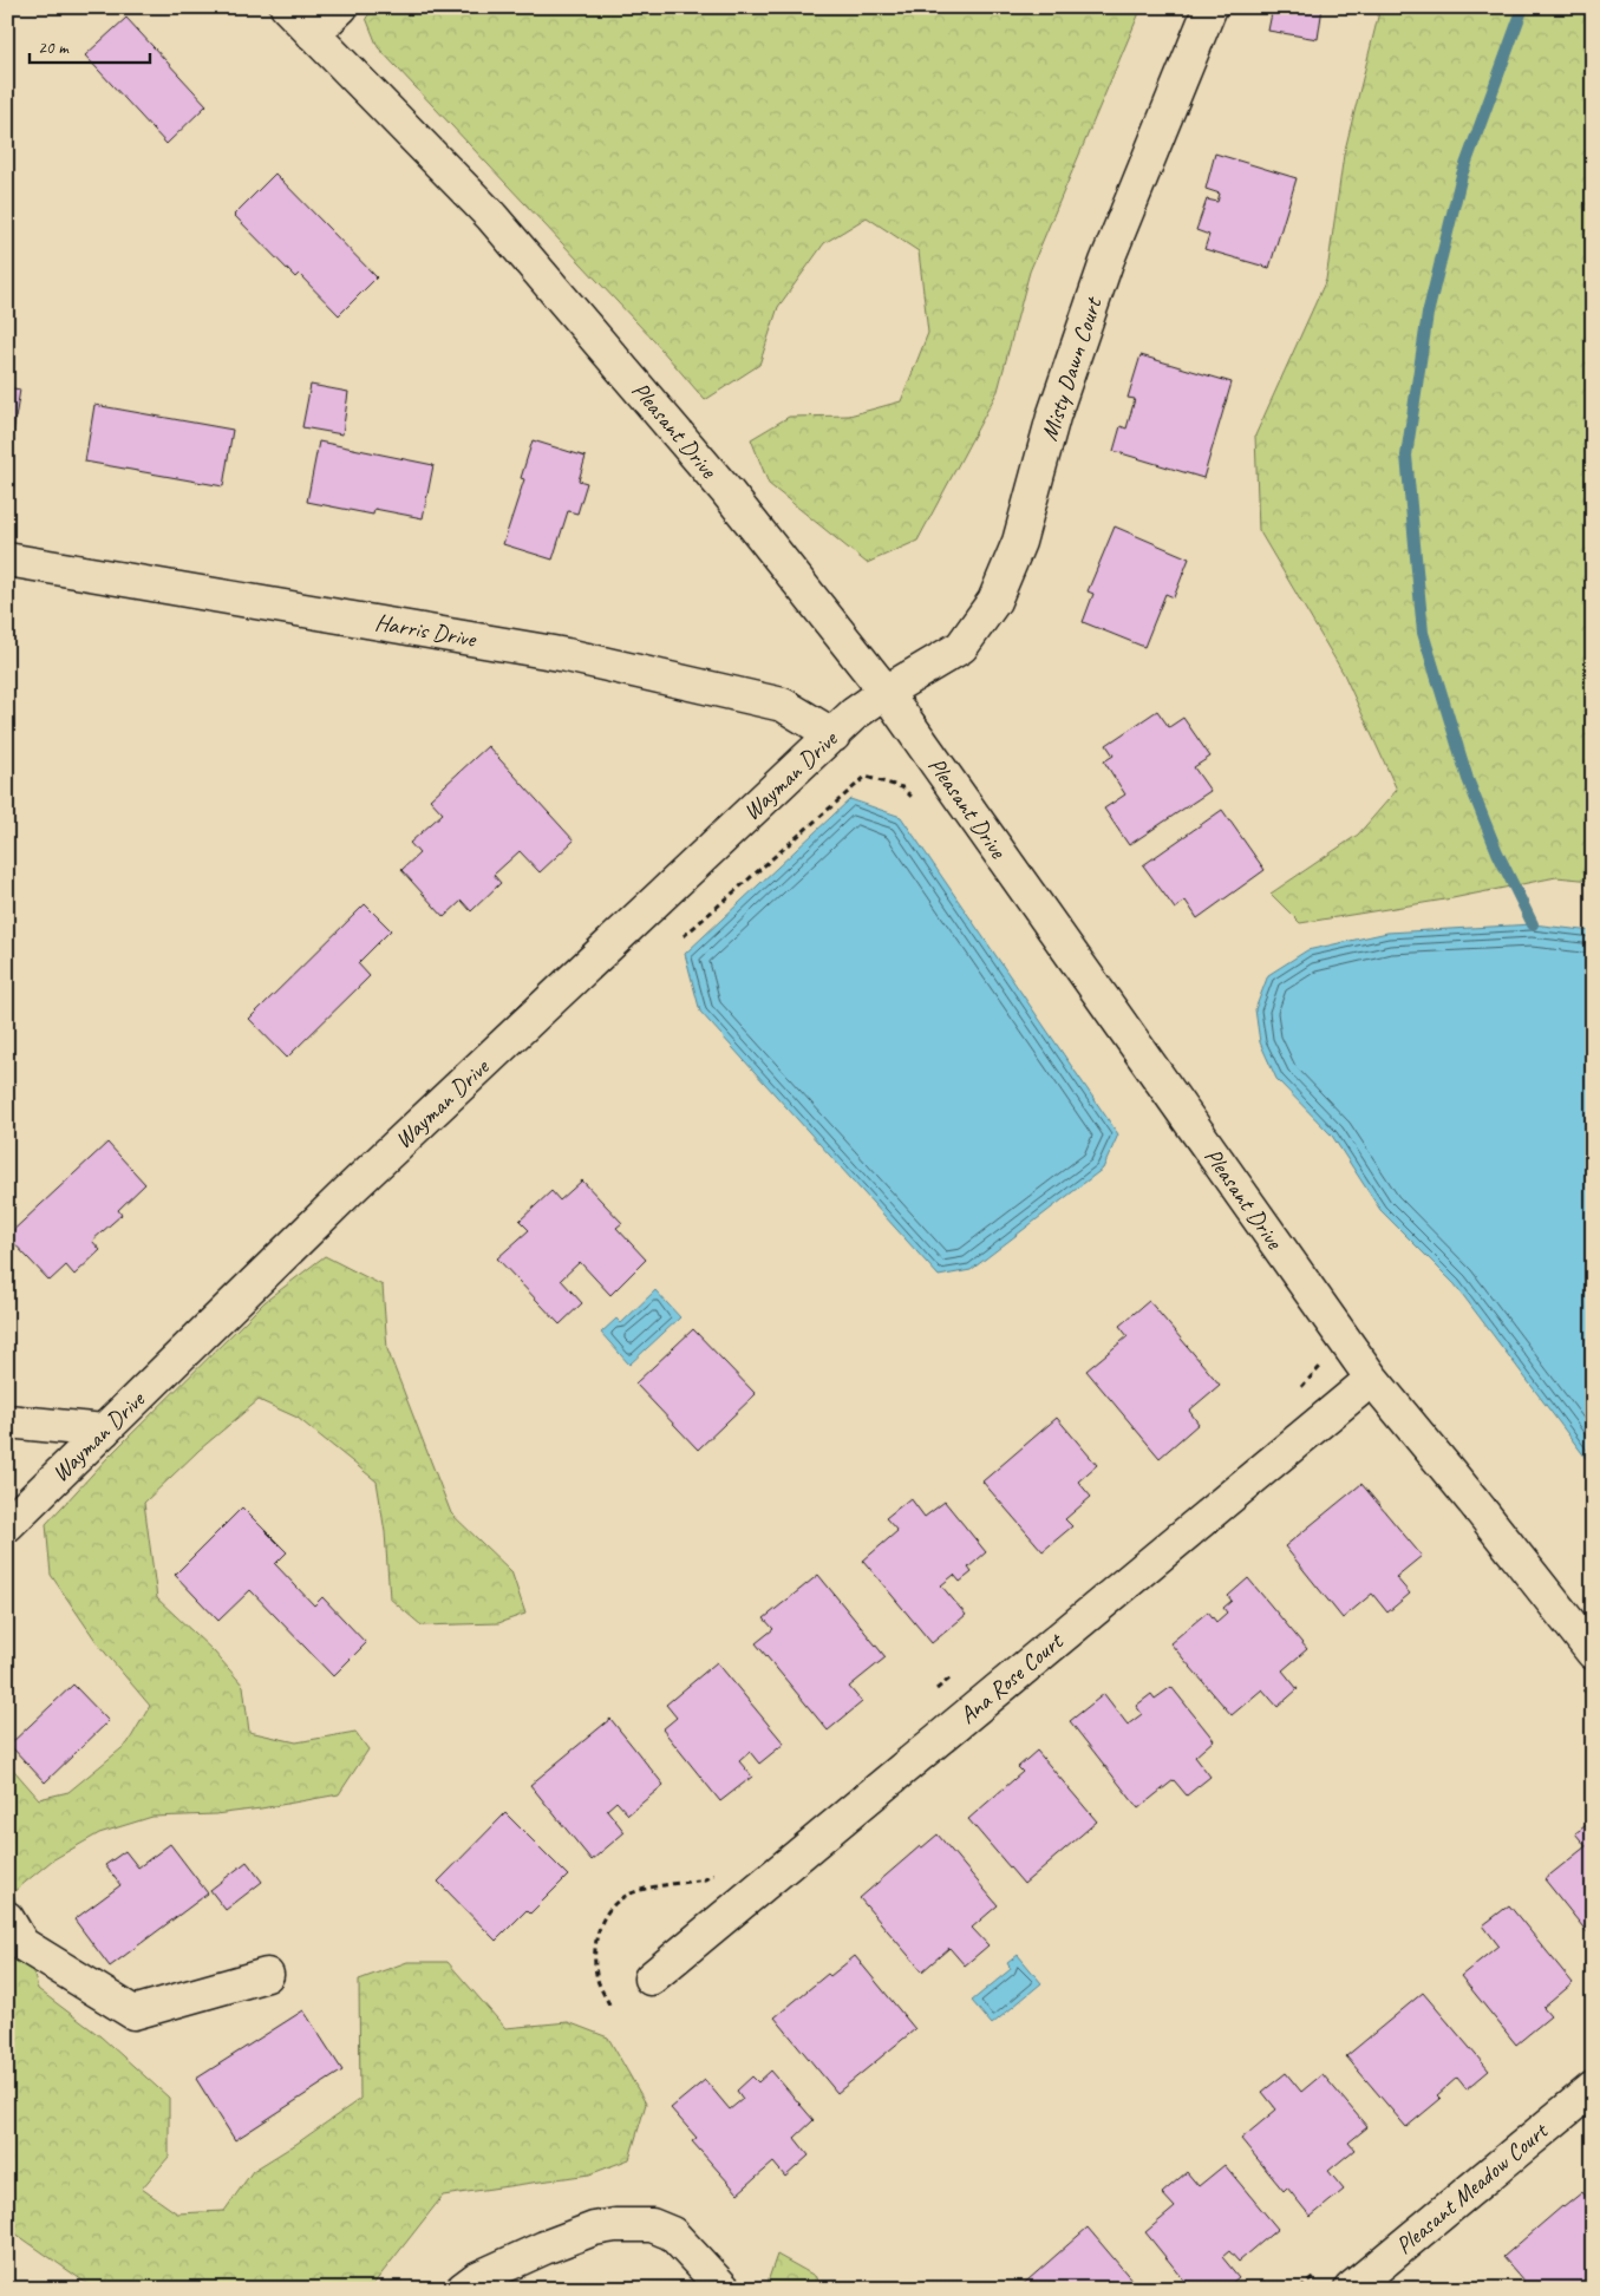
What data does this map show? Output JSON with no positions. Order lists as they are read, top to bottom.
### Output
{
  "streets": {
    "street": [
      "Misty Dawn Court",
      "Pleasant Drive",
      "Harris Drive",
      "Wayman Drive",
      "Ana Rose Court",
      "Pleasant Meadow Court"
    ]
  },
  "crossings": [
    ["Misty Dawn Court", "Pleasant Drive"],
    ["Misty Dawn Court", "Wayman Drive"],
    ["Pleasant Drive", "Wayman Drive"],
    ["Pleasant Drive", "Ana Rose Court"],
    ["Harris Drive", "Wayman Drive"]
  ],
  "scale_bar": "20 m"
}
